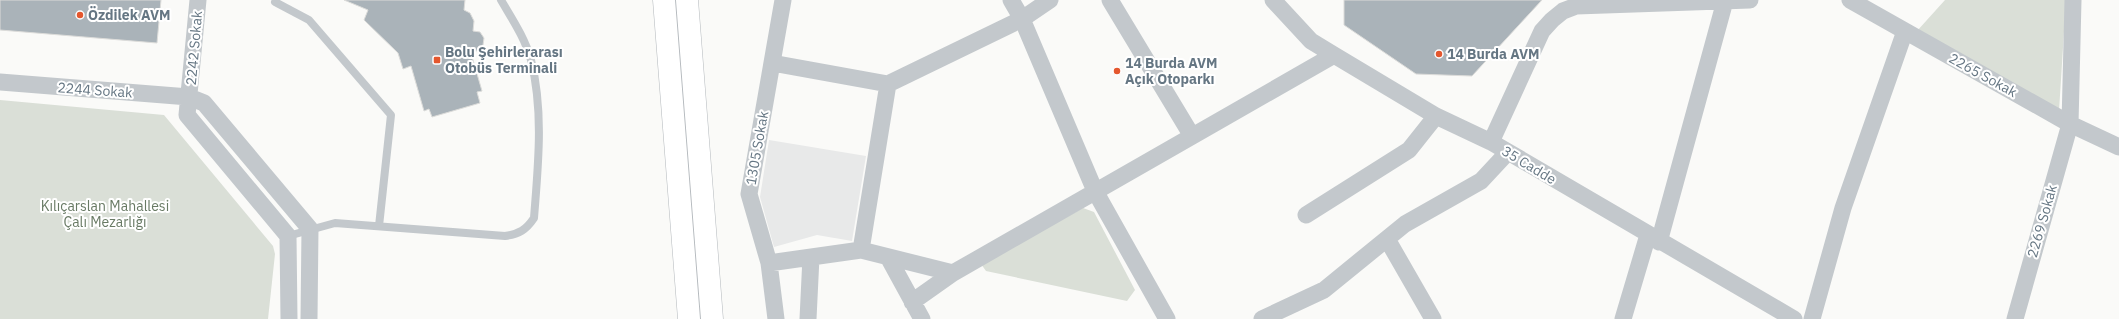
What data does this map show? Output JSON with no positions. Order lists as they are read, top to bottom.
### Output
{
  "streets": {
    "street": [
      "2242 Sokak",
      "2265 Sokak",
      "2244 Sokak",
      "1305 Sokak",
      "35 Cadde",
      "2269 Sokak"
    ]
  },
  "crossings": [
    ["2242 Sokak", "2244 Sokak"],
    ["2265 Sokak", "2269 Sokak"]
  ],
  "parks": ["Kılıçarslan Mahallesi Çalı Mezarlığı"],
  "places": {
    "other": ["Özdilek AVM", "14 Burda AVM", "14 Burda AVM Açık Otoparkı"],
    "transit": ["Bolu Şehirlerarası Otobüs Terminali"]
  }
}
